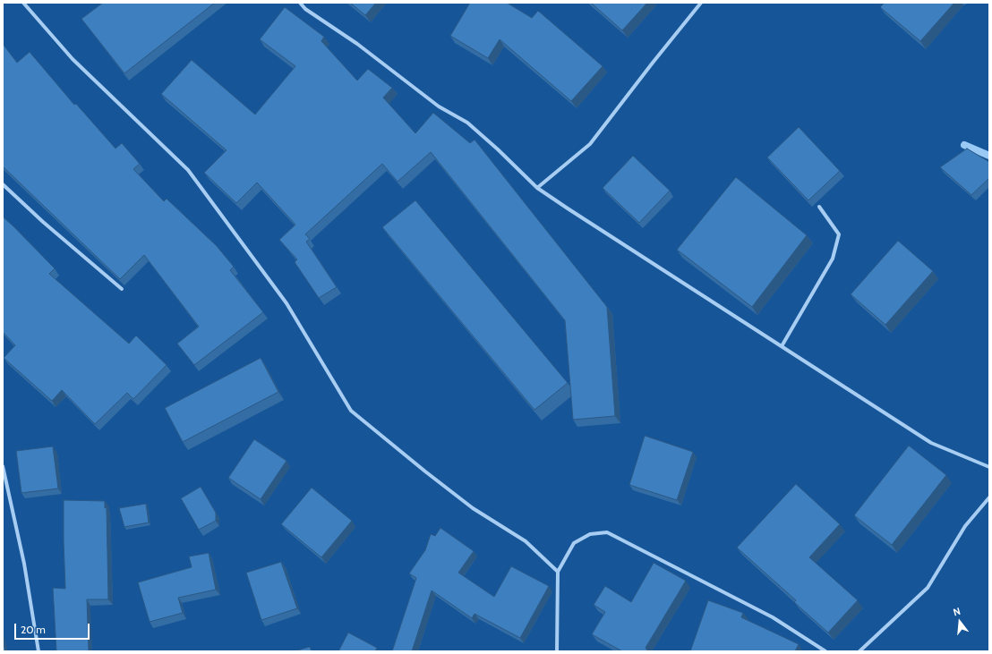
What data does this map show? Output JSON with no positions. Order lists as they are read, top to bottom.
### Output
{
  "scale_bar": "20 m",
  "north": "top"
}
